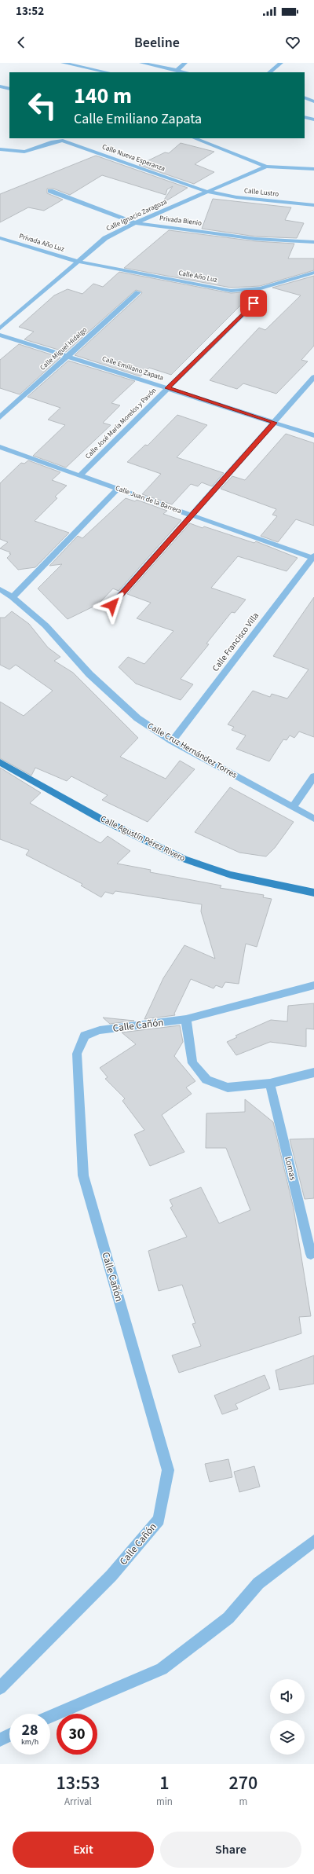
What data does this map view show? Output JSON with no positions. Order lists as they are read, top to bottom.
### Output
{
  "streets": {
    "main road": ["Calle Agustín Pérez Rivero"],
    "street": [
      "Calle Nueva Esperanza",
      "Calle Lustro",
      "Calle Ignacio Zaragoza",
      "Privada Bienio",
      "Privada Año Luz",
      "Calle Año Luz",
      "Calle Miguel Hidalgo",
      "Calle Emiliano Zapata",
      "Calle José María Morelos y Pavón",
      "Calle Juan de la Barrera",
      "Calle Francisco Villa",
      "Calle Cruz Hernández Torres",
      "Calle Cañón",
      "Lomas"
    ]
  },
  "crossings": [
    ["Calle Nueva Esperanza", "Calle Lustro"],
    ["Calle Nueva Esperanza", "Calle Ignacio Zaragoza"],
    ["Calle Lustro", "Calle Ignacio Zaragoza"],
    ["Calle Ignacio Zaragoza", "Privada Bienio"],
    ["Calle Ignacio Zaragoza", "Privada Año Luz"],
    ["Calle Ignacio Zaragoza", "Calle Año Luz"],
    ["Privada Año Luz", "Calle Año Luz"],
    ["Calle Miguel Hidalgo", "Calle Emiliano Zapata"],
    ["Calle Emiliano Zapata", "Calle José María Morelos y Pavón"],
    ["Calle José María Morelos y Pavón", "Calle Juan de la Barrera"],
    ["Calle Juan de la Barrera", "Calle Francisco Villa"],
    ["Calle Francisco Villa", "Calle Cruz Hernández Torres"]
  ],
  "page": {
    "status": "13:52",
    "header": "Beeline",
    "turn": ["140 m", "Calle Emiliano Zapata"],
    "speed": "28 km/h",
    "limit": "30",
    "eta": [
      "13:53",
      "Arrival",
      "1",
      "min",
      "270",
      "m"
    ],
    "buttons": ["Exit", "Share"]
  }
}
